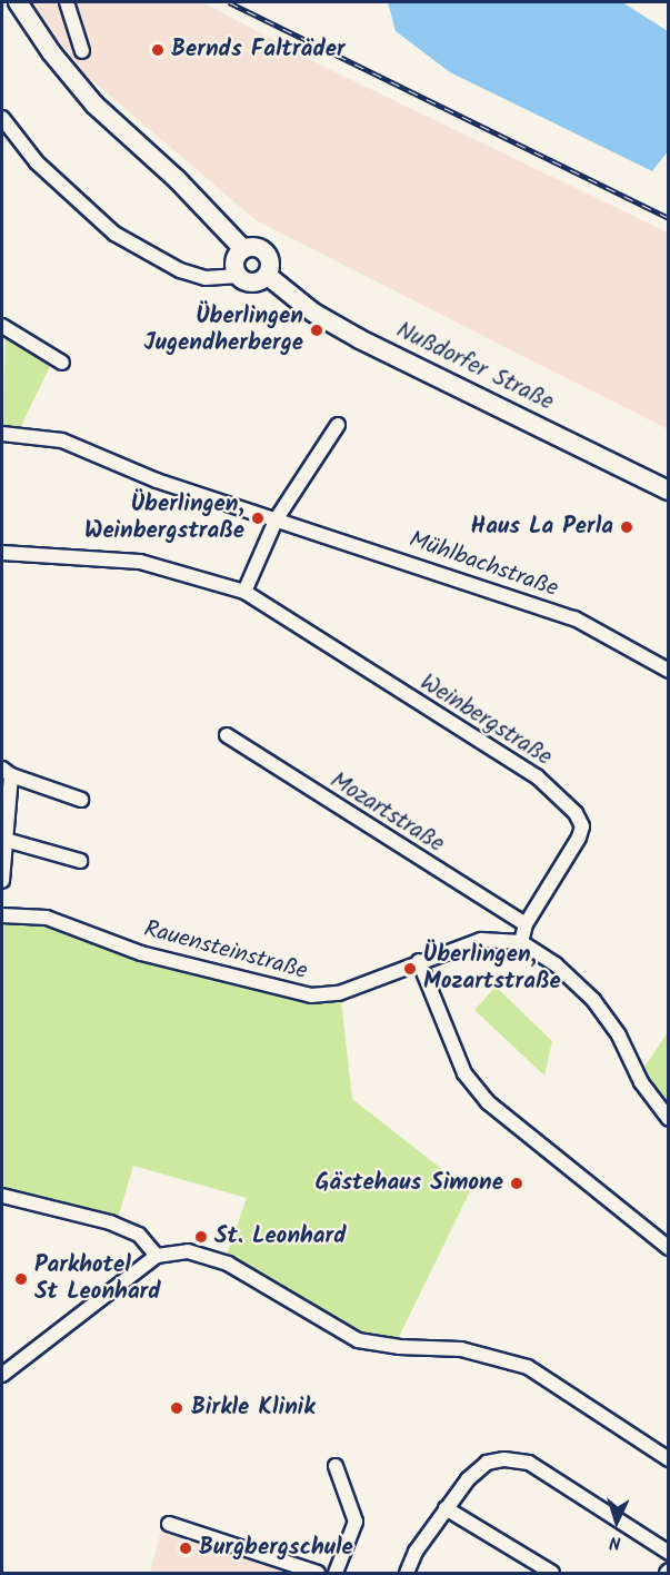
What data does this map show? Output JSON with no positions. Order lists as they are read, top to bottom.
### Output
{
  "streets": {
    "street": [
      "Nußdorfer Straße",
      "Mühlbachstraße",
      "Weinbergstraße",
      "Mozartstraße",
      "Rauensteinstraße"
    ]
  },
  "crossings": [
    ["Weinbergstraße", "Mozartstraße"],
    ["Weinbergstraße", "Rauensteinstraße"]
  ],
  "places": [
    "Bernds Falträder",
    "Überlingen Jugendherberge",
    "Überlingen, Weinbergstraße",
    "Haus La Perla",
    "Überlingen, Mozartstraße",
    "Gästehaus Simone",
    "St. Leonhard",
    "Parkhotel St Leonhard",
    "Birkle Klinik",
    "Burgbergschule"
  ],
  "north": "bottom"
}
